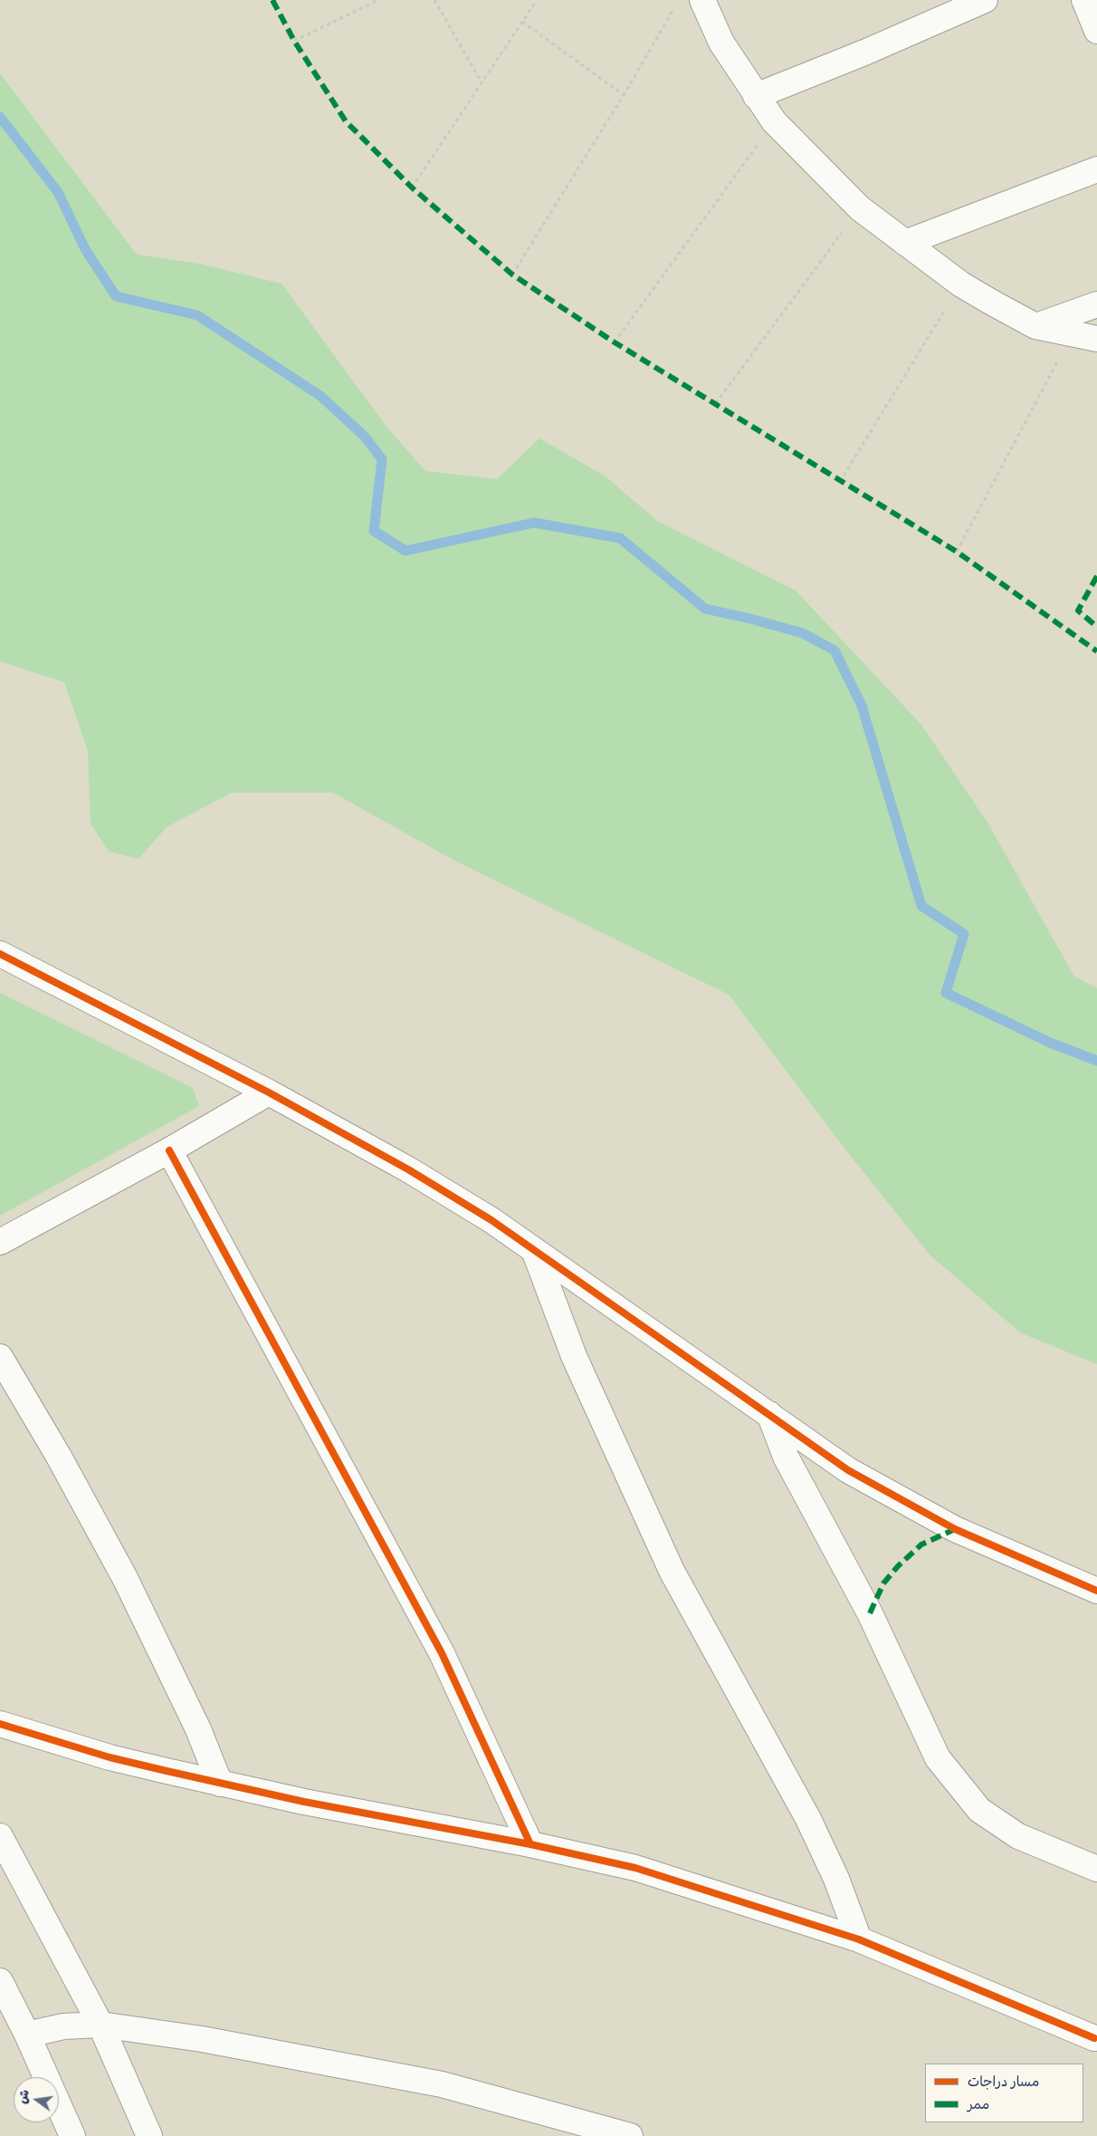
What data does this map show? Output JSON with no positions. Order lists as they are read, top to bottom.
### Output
{
  "legend": ["مسار دراجات", "ممر"],
  "north": "left"
}
